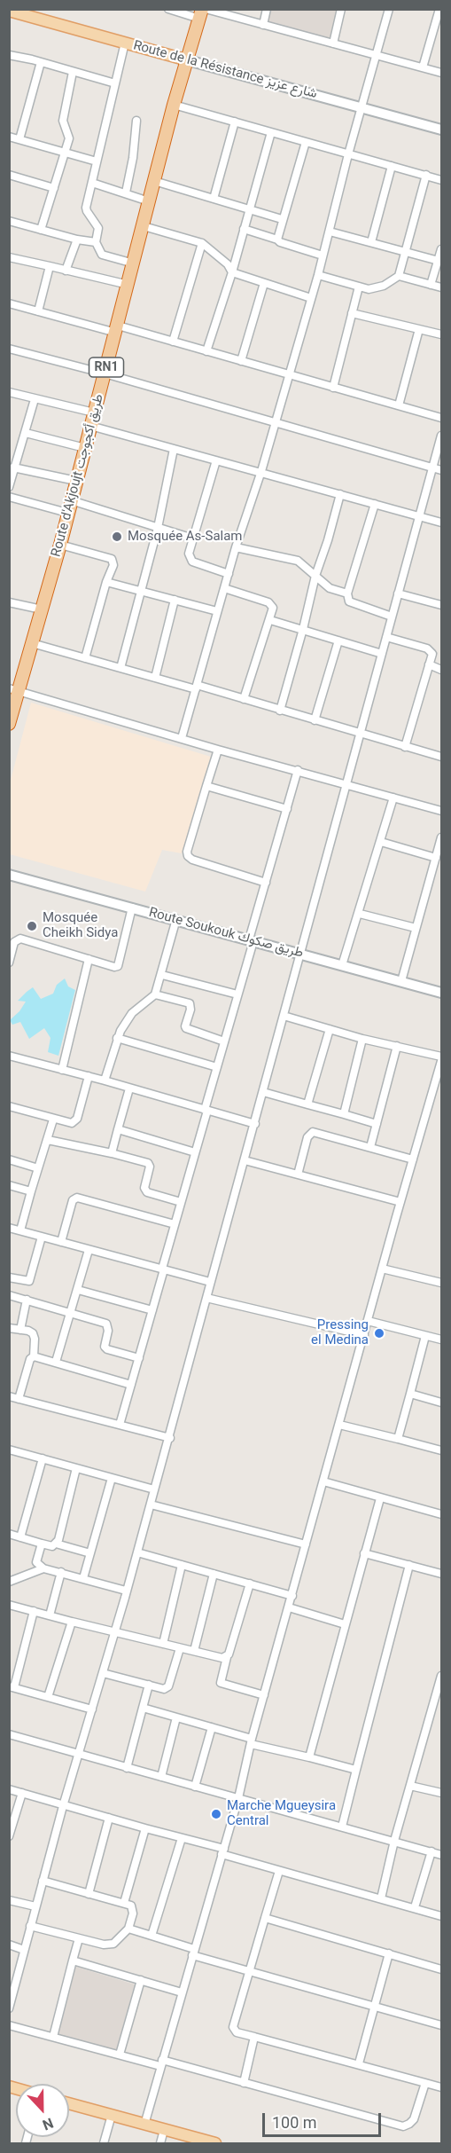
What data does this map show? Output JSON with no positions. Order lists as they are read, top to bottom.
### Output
{
  "streets": {
    "highway": ["RN1", "Route d'Akjoujt طريق أكجوجت"],
    "main road": ["Route de la Résistance شارع عزيز"],
    "street": ["Route Soukouk طريق صكوك"]
  },
  "crossings": [
    ["Route de la Résistance شارع عزيز", "Route d'Akjoujt طريق أكجوجت"]
  ],
  "places": [
    "Mosquée As-Salam",
    "Mosquée Cheikh Sidya",
    "Pressing el Medina",
    "Marche Mgueysira Central"
  ],
  "scale_bar": "100 m",
  "north": "bottom"
}
